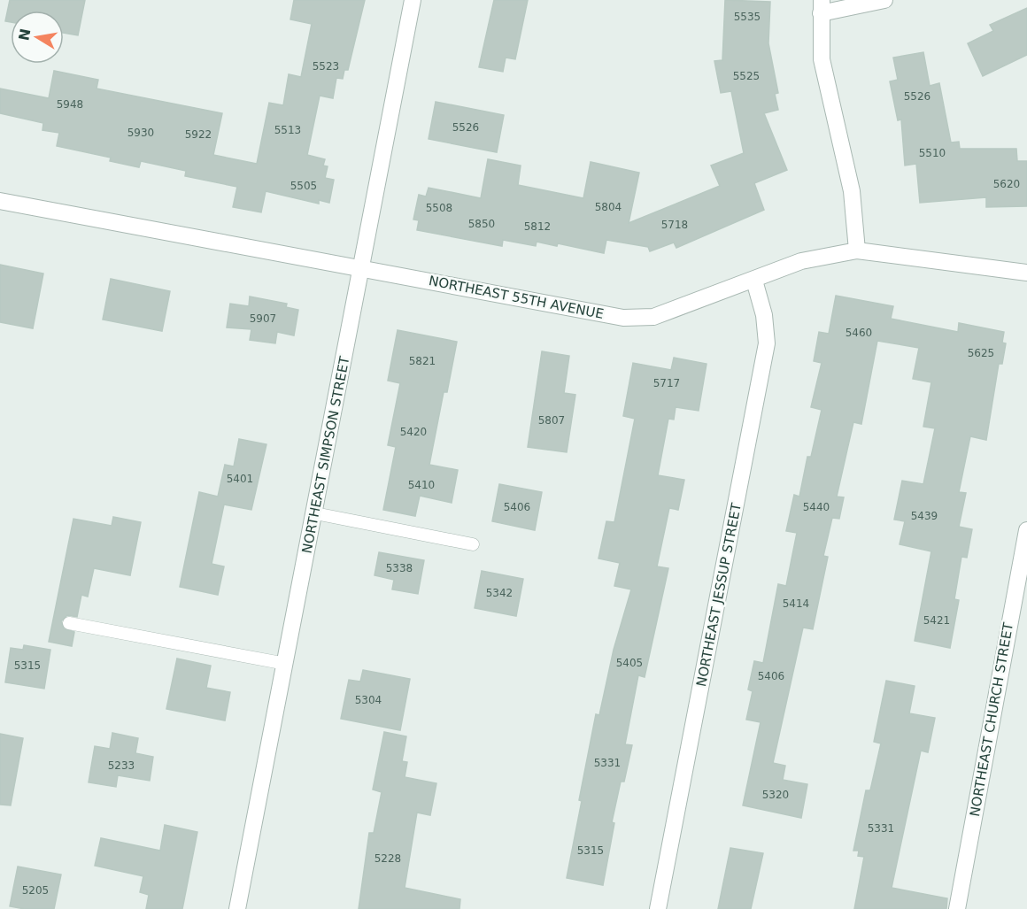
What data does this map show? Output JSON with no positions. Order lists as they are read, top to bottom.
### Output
{
  "streets": {
    "street": [
      "NORTHEAST 55TH AVENUE",
      "NORTHEAST SIMPSON STREET",
      "NORTHEAST JESSUP STREET",
      "NORTHEAST CHURCH STREET"
    ]
  },
  "crossings": [
    ["NORTHEAST 55TH AVENUE", "NORTHEAST SIMPSON STREET"],
    ["NORTHEAST 55TH AVENUE", "NORTHEAST JESSUP STREET"]
  ],
  "house_numbers": [
    "5535",
    "5523",
    "5525",
    "5526",
    "5948",
    "5526",
    "5513",
    "5930",
    "5922",
    "5510",
    "5620",
    "5505",
    "5804",
    "5508",
    "5850",
    "5718",
    "5812",
    "5907",
    "5460",
    "5625",
    "5821",
    "5717",
    "5807",
    "5420",
    "5401",
    "5410",
    "5406",
    "5440",
    "5439",
    "5338",
    "5342",
    "5414",
    "5421",
    "5405",
    "5315",
    "5406",
    "5304",
    "5331",
    "5233",
    "5320",
    "5331",
    "5315",
    "5228",
    "5205"
  ],
  "north": "left"
}
